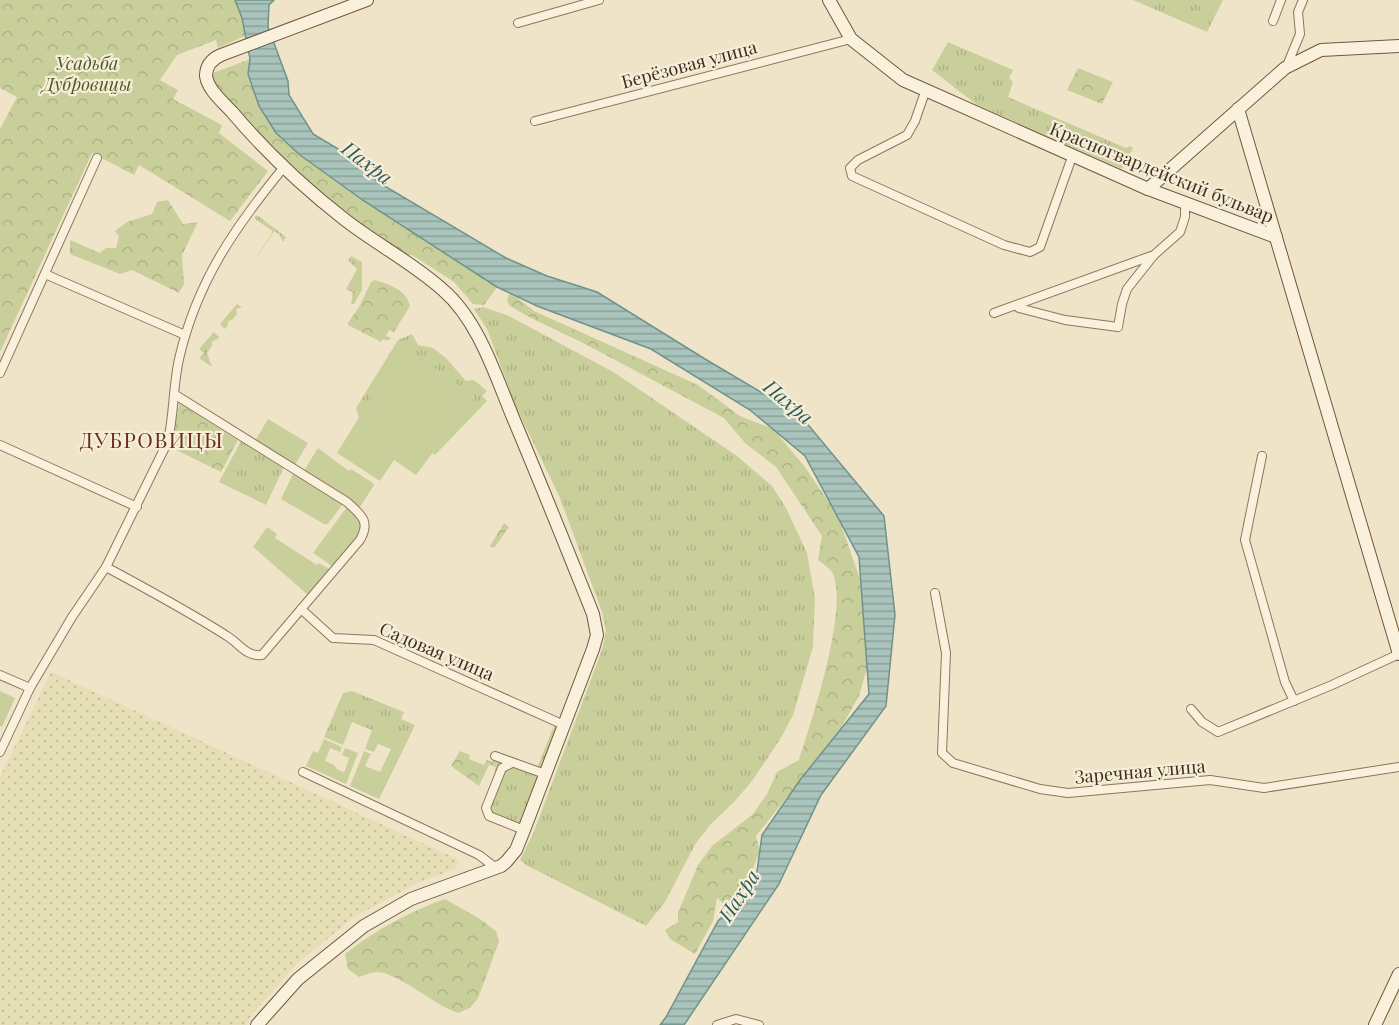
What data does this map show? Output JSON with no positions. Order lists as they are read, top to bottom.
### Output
{
  "streets": {
    "street": [
      "Берёзовая улица",
      "Красногвардейский бульвар",
      "Садовая улица",
      "Заречная улица"
    ]
  },
  "crossings": [
    ["Берёзовая улица", "Красногвардейский бульвар"]
  ],
  "districts": ["ДУБРОВИЦЫ"],
  "water": ["Пахра"],
  "parks": ["Усадьба Дубровицы"]
}
